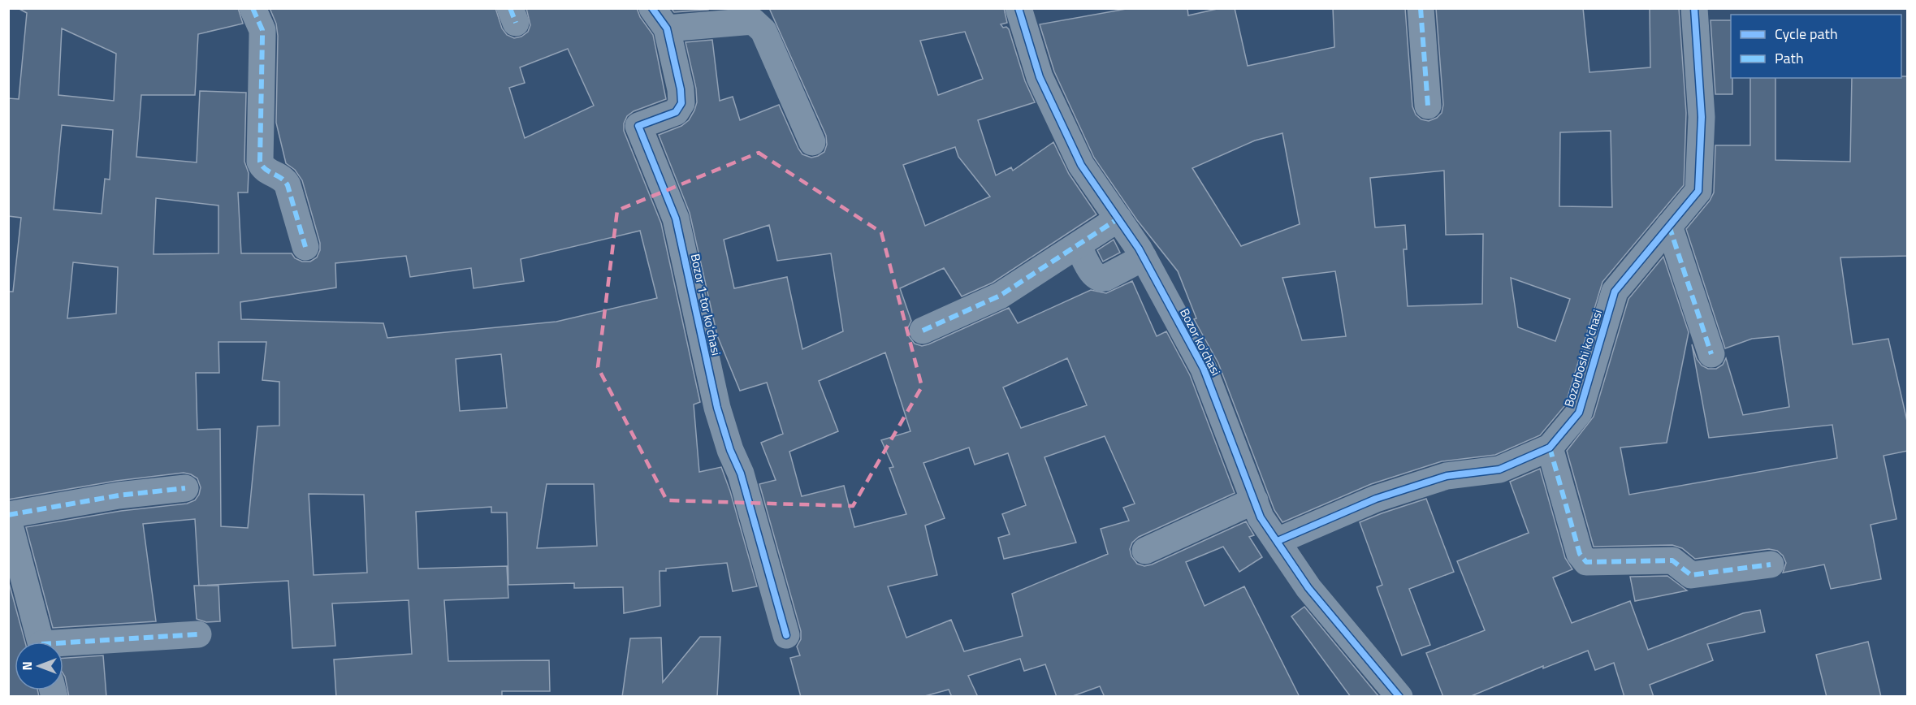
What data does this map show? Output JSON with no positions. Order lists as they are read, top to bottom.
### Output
{
  "streets": {
    "street": ["Bozor 1-tor koʻchasi", "Bozor ko'chasi", "Bozorboshi ko'chasi"]
  },
  "crossings": [
    ["Bozor ko'chasi", "Bozorboshi ko'chasi"]
  ],
  "legend": ["Cycle path", "Path"],
  "north": "left"
}
